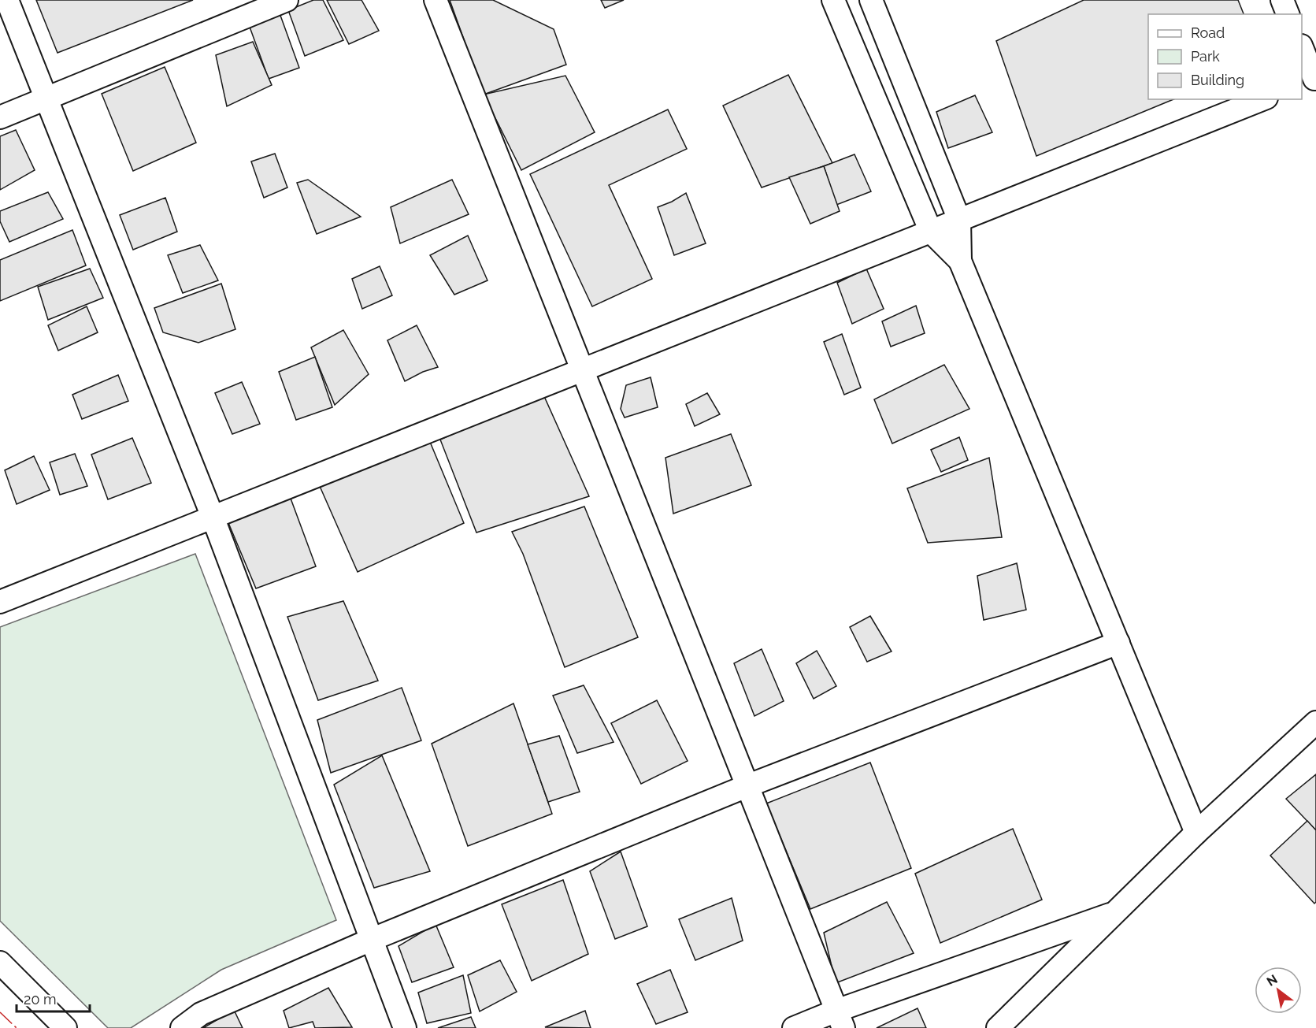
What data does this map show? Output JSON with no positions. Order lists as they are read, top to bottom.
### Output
{
  "legend": ["Road", "Park", "Building"],
  "scale_bar": "20 m",
  "north": "top left"
}
